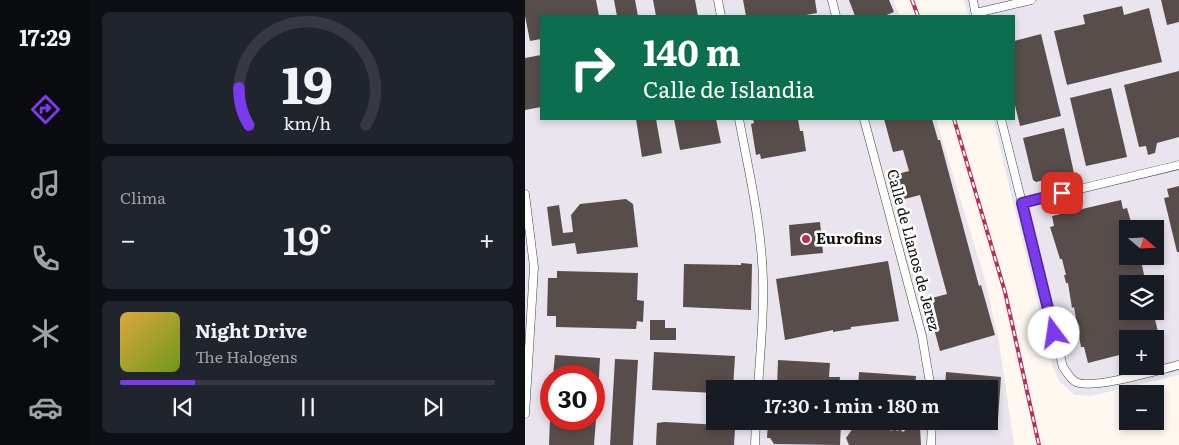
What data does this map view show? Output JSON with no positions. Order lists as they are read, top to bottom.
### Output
{
  "streets": {
    "street": ["Calle de Llanos de Jerez"]
  },
  "places": ["Eurofins"],
  "north": "right",
  "page": {
    "tabs": "17:29",
    "turn": ["140 m", "Calle de Islandia"],
    "tile": "Clima",
    "heat": ["−", "19°", "+"],
    "map_buttons": ["+", "−"],
    "song": ["Night Drive", "The Halogens"],
    "limit": "30",
    "trip": "17:30 · 1 min · 180 m",
    "gauge": ["19", "km/h"]
  }
}
